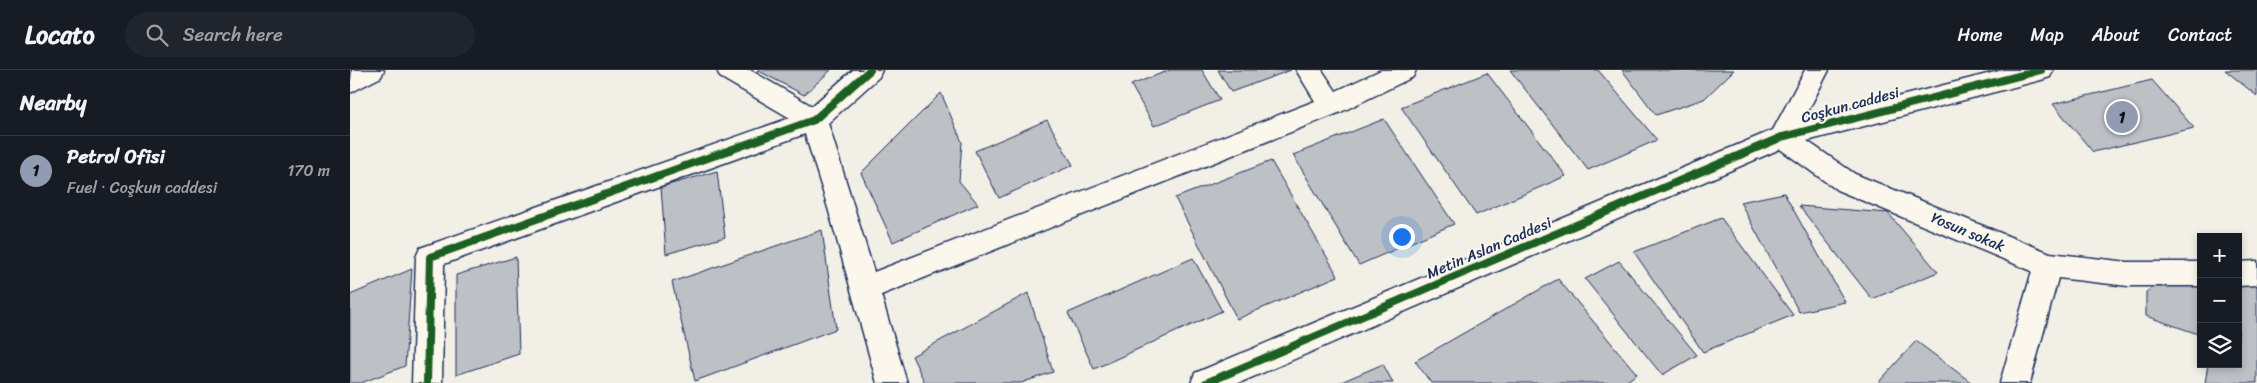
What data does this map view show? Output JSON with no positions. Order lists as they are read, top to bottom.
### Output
{
  "streets": {
    "street": ["Coşkun caddesi", "Yosun sokak", "Metin Aslan Caddesi"]
  },
  "crossings": [
    ["Coşkun caddesi", "Yosun sokak"],
    ["Coşkun caddesi", "Metin Aslan Caddesi"],
    ["Yosun sokak", "Metin Aslan Caddesi"]
  ],
  "page": {
    "header": "Locato",
    "search": "Search here",
    "nav": [
      "Home",
      "Map",
      "About",
      "Contact"
    ],
    "heading": "Nearby",
    "pins": "1",
    "list": [
      {
        "mark": "1",
        "name": "Petrol Ofisi",
        "note": "Fuel · Coşkun caddesi",
        "value": "170 m"
      }
    ],
    "map_buttons": ["+", "−"]
  }
}
